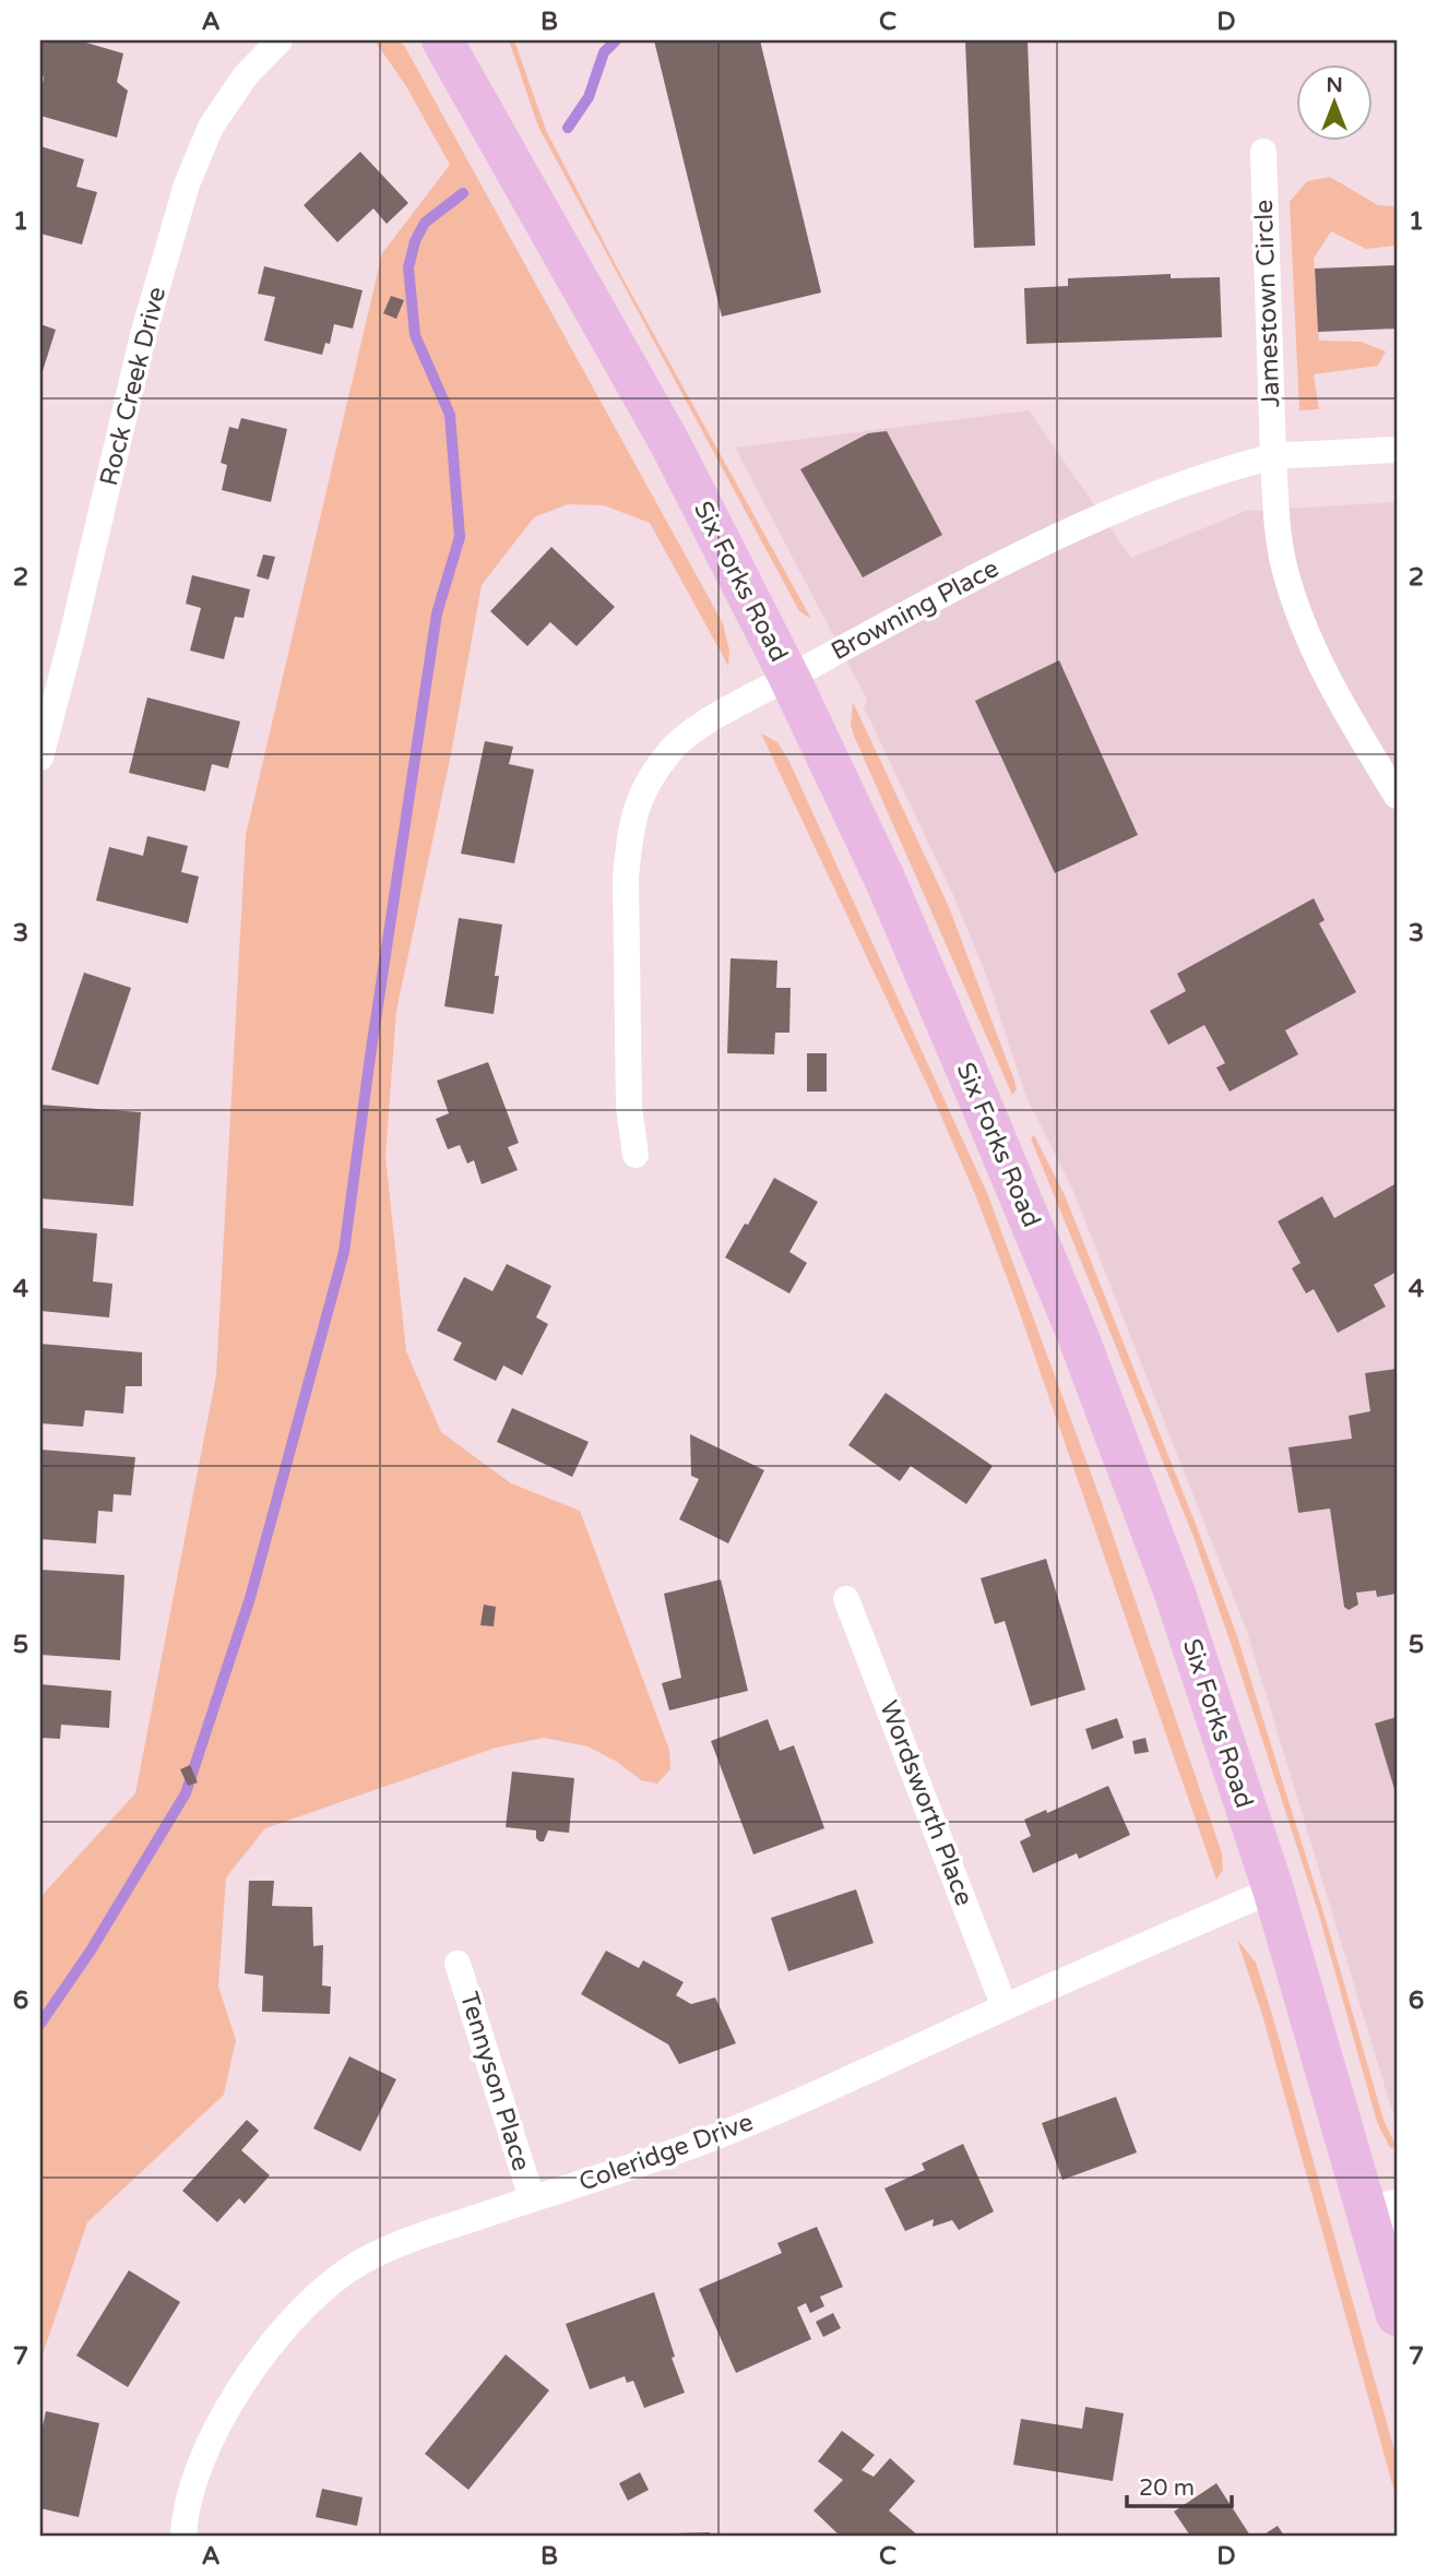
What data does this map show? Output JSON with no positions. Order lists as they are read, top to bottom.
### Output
{
  "streets": {
    "main road": ["Six Forks Road"],
    "street": [
      "Jamestown Circle",
      "Rock Creek Drive",
      "Browning Place",
      "Wordsworth Place",
      "Tennyson Place",
      "Coleridge Drive"
    ]
  },
  "crossings": [
    ["Jamestown Circle", "Browning Place"],
    ["Six Forks Road", "Browning Place"],
    ["Six Forks Road", "Coleridge Drive"],
    ["Wordsworth Place", "Coleridge Drive"],
    ["Tennyson Place", "Coleridge Drive"]
  ],
  "scale_bar": "20 m",
  "north": "top",
  "grid": {
    "columns": [
      "A",
      "B",
      "C",
      "D"
    ],
    "rows": [
      "1",
      "2",
      "3",
      "4",
      "5",
      "6",
      "7"
    ]
  }
}
